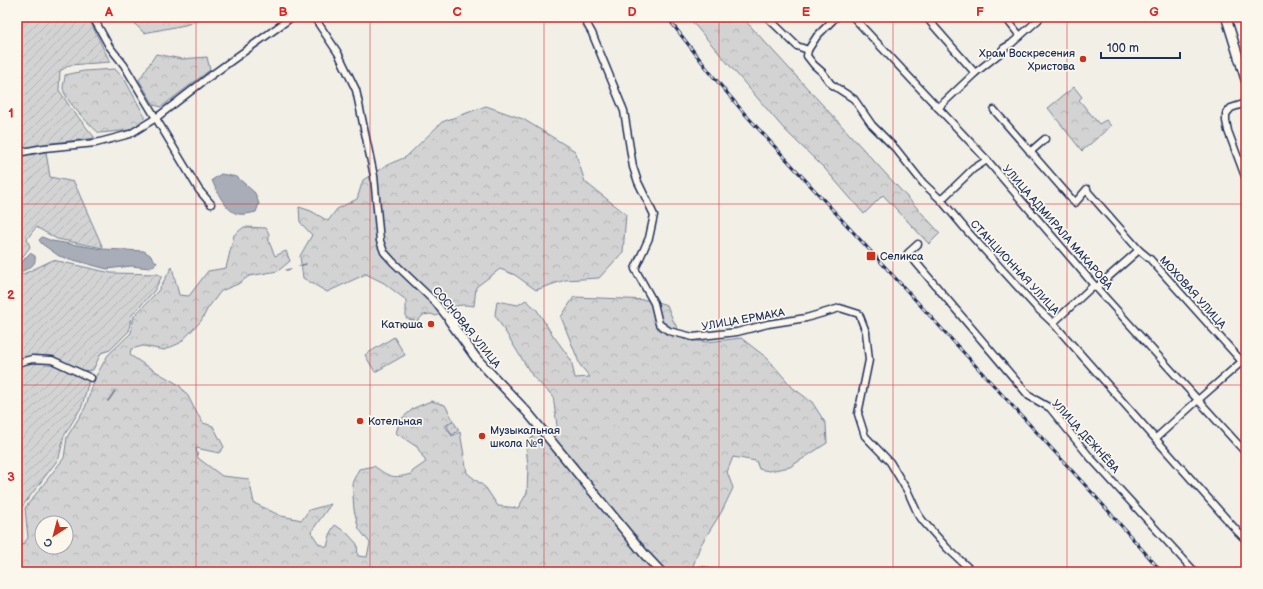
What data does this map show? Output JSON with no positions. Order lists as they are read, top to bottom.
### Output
{
  "streets": {
    "street": [
      "УЛИЦА АДМИРАЛА МАКАРОВА",
      "СТАНЦИОННАЯ УЛИЦА",
      "МОХОВАЯ УЛИЦА",
      "УЛИЦА ЕРМАКА",
      "СОСНОВАЯ УЛИЦА",
      "УЛИЦА ДЕЖНЁВА"
    ]
  },
  "places": {
    "other": [
      "Храм Воскресения Христова",
      "Катюша",
      "Котельная",
      "Музыкальная школа №9"
    ],
    "transit": ["Селикса"]
  },
  "scale_bar": "100 m",
  "north": "bottom left",
  "grid": {
    "columns": [
      "A",
      "B",
      "C",
      "D",
      "E",
      "F",
      "G"
    ],
    "rows": ["1", "2", "3"]
  }
}
